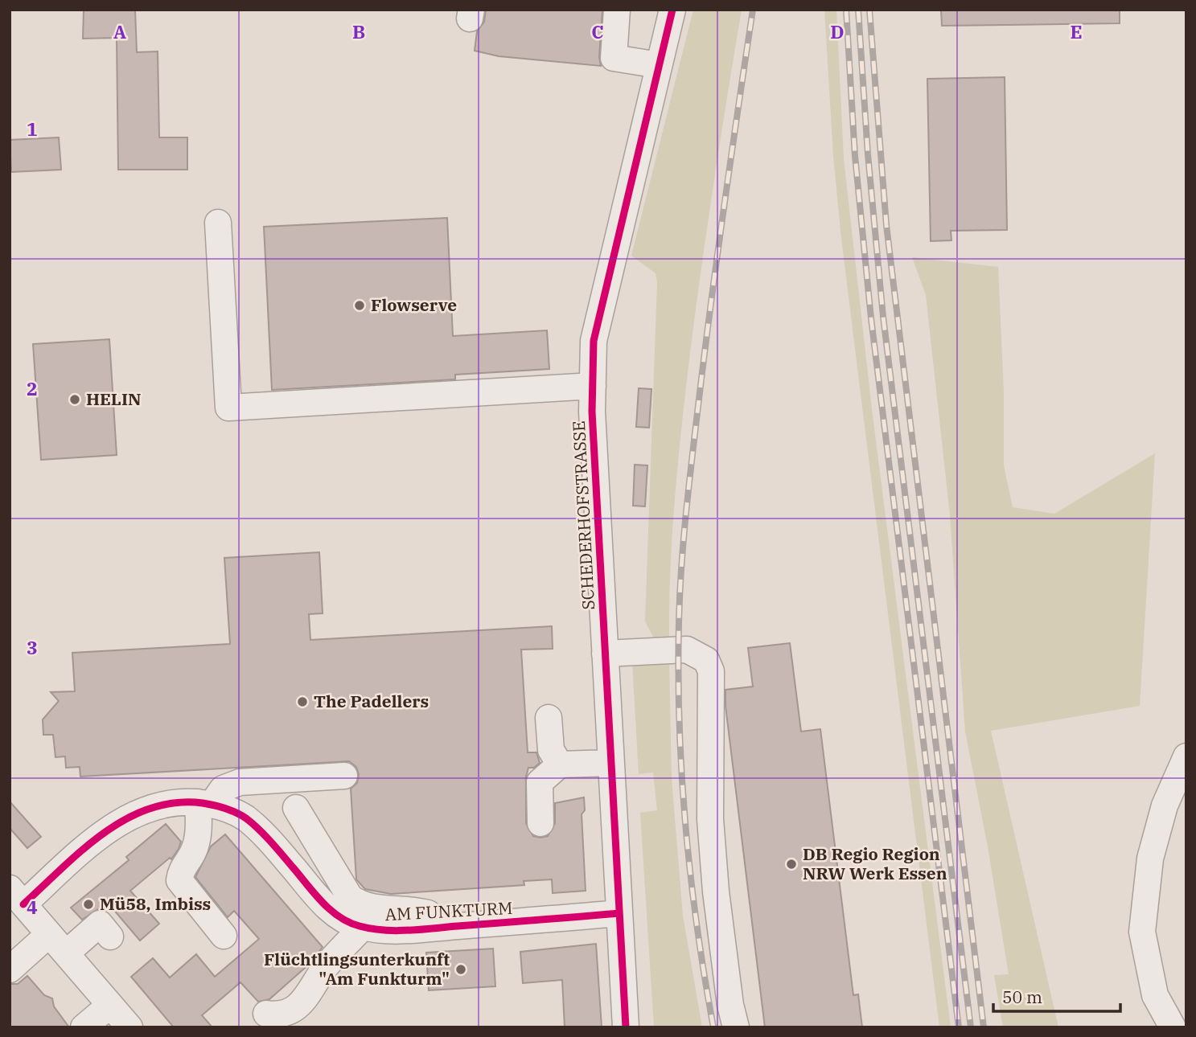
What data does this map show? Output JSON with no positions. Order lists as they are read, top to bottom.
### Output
{
  "streets": {
    "street": ["SCHEDERHOFSTRASSE", "AM FUNKTURM"]
  },
  "crossings": [
    ["SCHEDERHOFSTRASSE", "AM FUNKTURM"]
  ],
  "places": [
    "Flowserve",
    "HELIN",
    "The Padellers",
    "DB Regio Region NRW Werk Essen",
    "Mü58, Imbiss",
    "Flüchtlingsunterkunft \"Am Funkturm\""
  ],
  "scale_bar": "50 m",
  "grid": {
    "columns": [
      "A",
      "B",
      "C",
      "D",
      "E"
    ],
    "rows": [
      "1",
      "2",
      "3",
      "4"
    ]
  }
}
